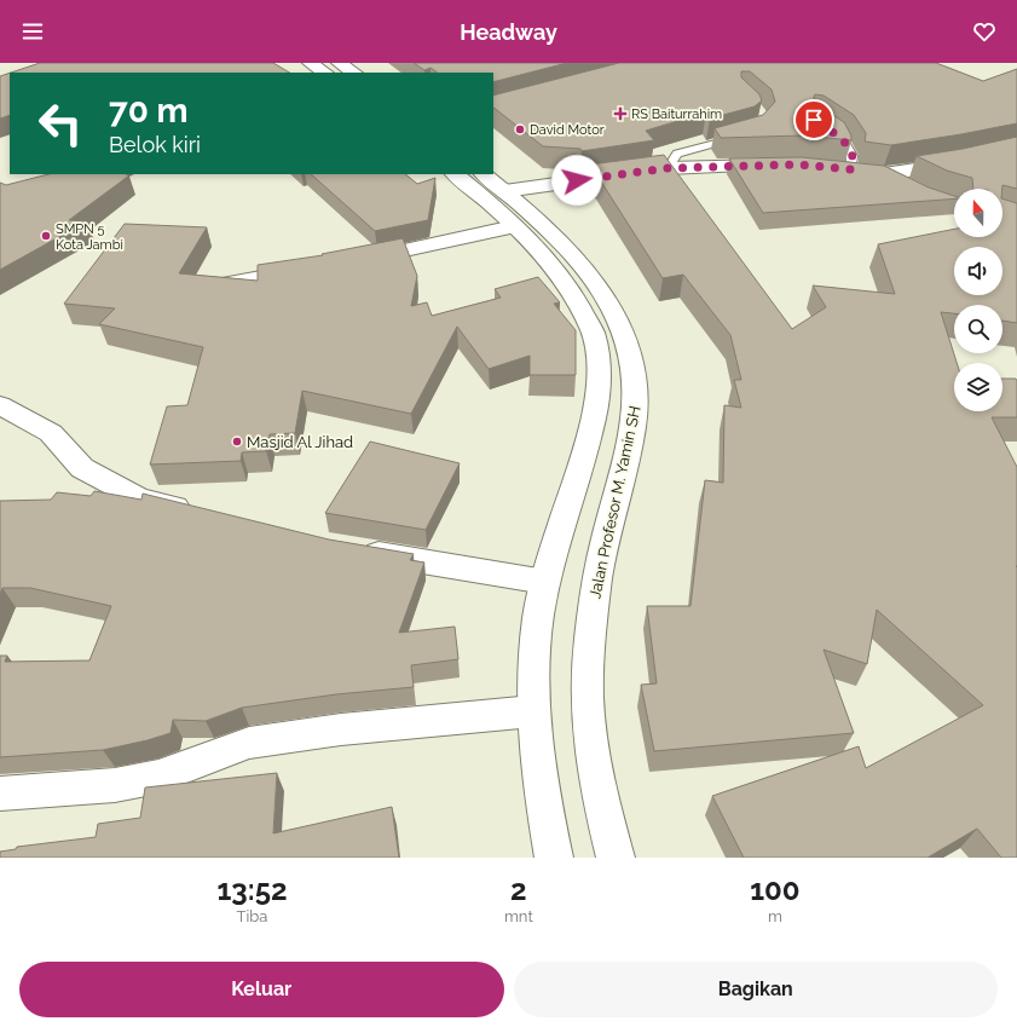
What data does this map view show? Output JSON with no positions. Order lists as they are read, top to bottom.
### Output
{
  "streets": {
    "main road": ["Jalan Profesor M. Yamin SH"]
  },
  "places": {
    "health": ["RS Baiturrahim"],
    "other": ["David Motor", "SMPN 5 Kota Jambi", "Masjid Al Jihad"]
  },
  "north": "top",
  "page": {
    "header": "Headway",
    "turn": ["70 m", "Belok kiri"],
    "eta": [
      "13:52",
      "Tiba",
      "2",
      "mnt",
      "100",
      "m"
    ],
    "buttons": ["Keluar", "Bagikan"]
  }
}
